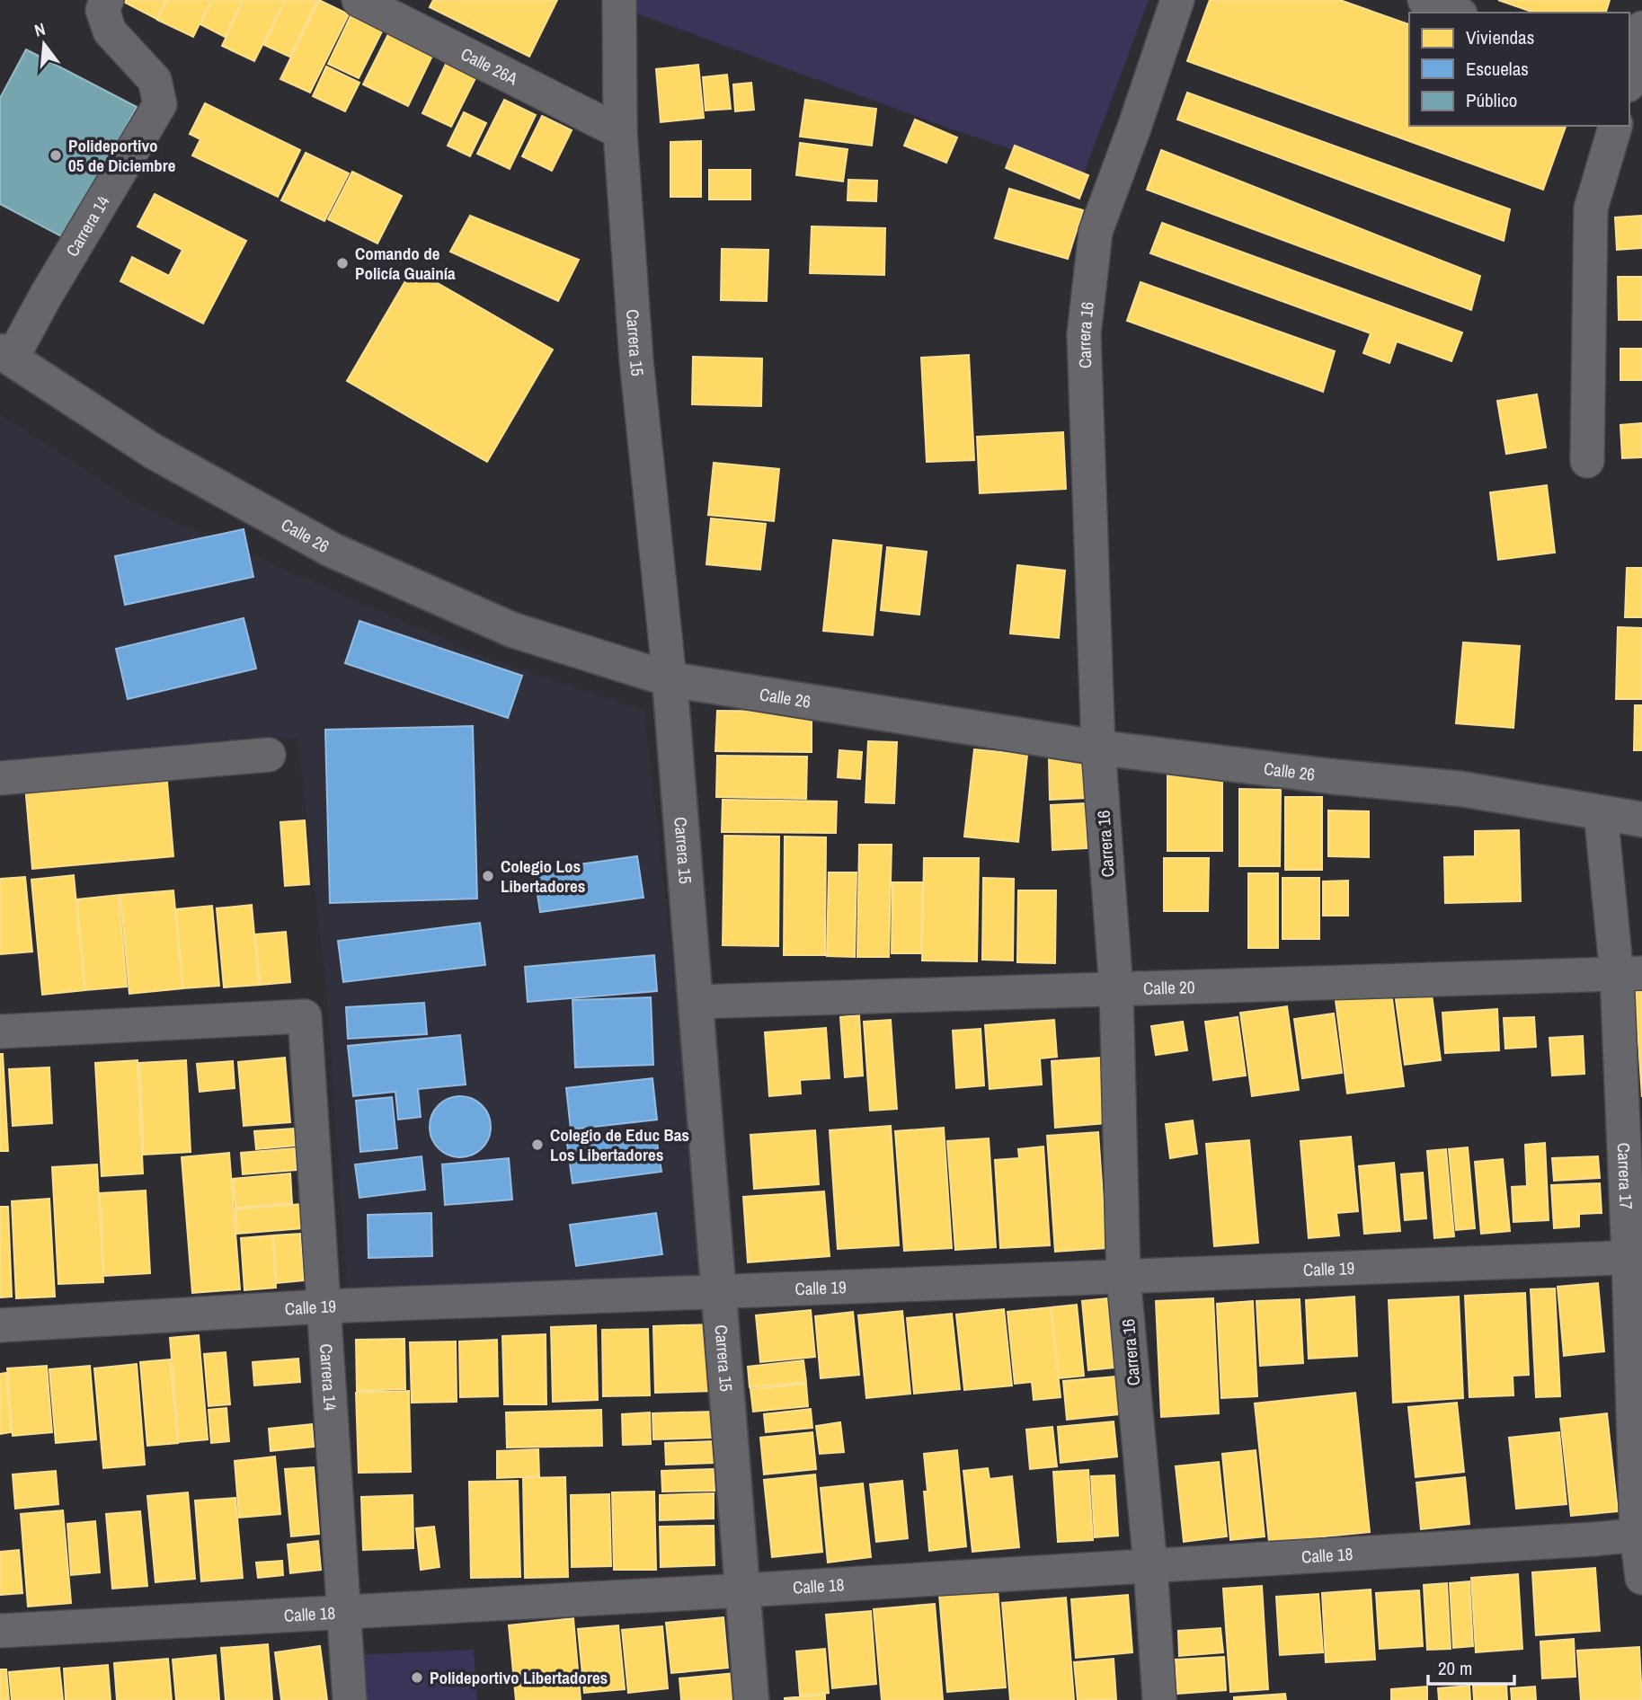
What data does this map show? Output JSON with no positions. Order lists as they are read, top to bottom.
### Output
{
  "streets": {
    "street": [
      "Calle 26A",
      "Carrera 14",
      "Carrera 16",
      "Carrera 15",
      "Calle 26",
      "Calle 20",
      "Carrera 17",
      "Calle 19",
      "Calle 18"
    ]
  },
  "crossings": [
    ["Calle 26A", "Carrera 15"],
    ["Carrera 14", "Calle 26"],
    ["Carrera 14", "Calle 19"],
    ["Carrera 14", "Calle 18"],
    ["Carrera 16", "Calle 26"],
    ["Carrera 16", "Calle 20"],
    ["Carrera 16", "Calle 19"],
    ["Carrera 16", "Calle 18"],
    ["Carrera 15", "Calle 26"],
    ["Carrera 15", "Calle 20"],
    ["Carrera 15", "Calle 19"],
    ["Carrera 15", "Calle 18"],
    ["Calle 26", "Carrera 17"],
    ["Calle 20", "Carrera 17"],
    ["Carrera 17", "Calle 19"],
    ["Carrera 17", "Calle 18"]
  ],
  "places": [
    "Polideportivo 05 de Diciembre",
    "Comando de Policía Guainía",
    "Colegio Los Libertadores",
    "Colegio de Educ Bas Los Libertadores",
    "Polideportivo Libertadores"
  ],
  "legend": ["Viviendas", "Escuelas", "Público"],
  "scale_bar": "20 m",
  "north": "top"
}
